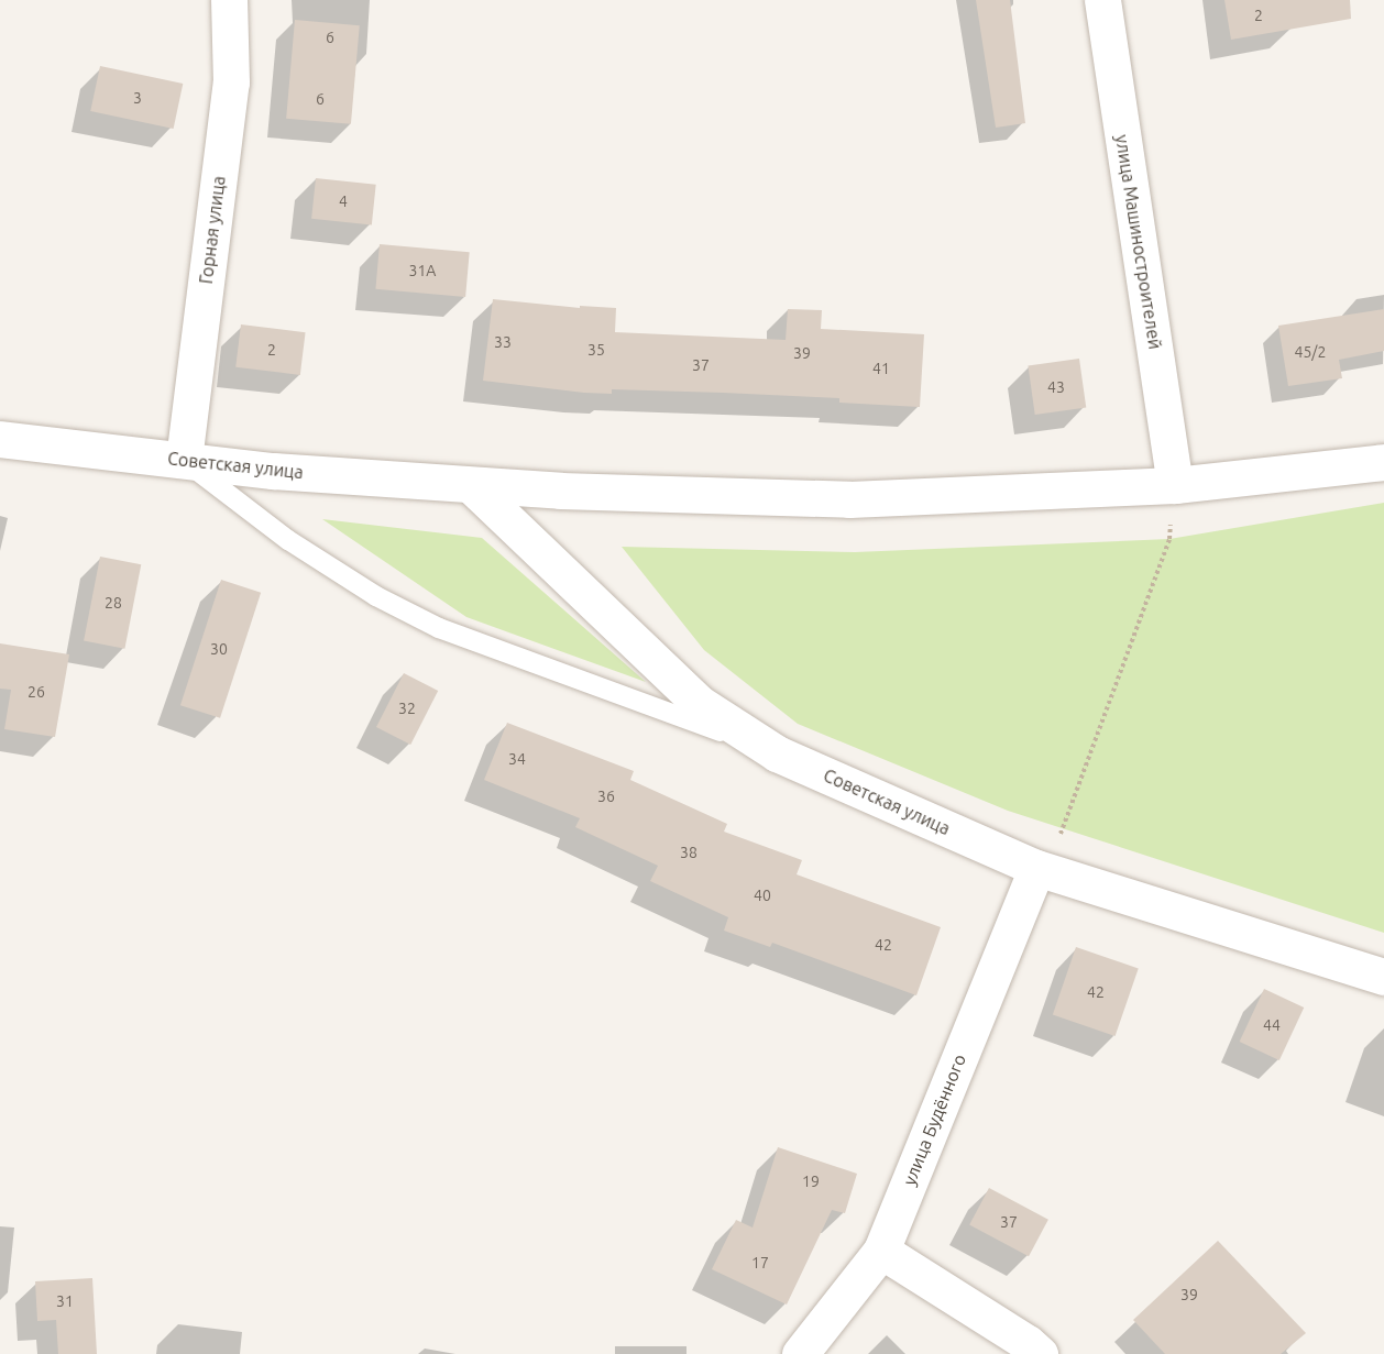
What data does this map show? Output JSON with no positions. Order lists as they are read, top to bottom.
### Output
{
  "streets": {
    "street": [
      "Горная улица",
      "улица Машиностроителей",
      "Советская улица",
      "улица Будённого"
    ]
  },
  "crossings": [
    ["Горная улица", "Советская улица"],
    ["улица Машиностроителей", "Советская улица"],
    ["Советская улица", "улица Будённого"]
  ],
  "house_numbers": [
    "2",
    "6",
    "3",
    "6",
    "4",
    "31А",
    "33",
    "2",
    "35",
    "45/2",
    "39",
    "37",
    "41",
    "43",
    "28",
    "30",
    "26",
    "32",
    "34",
    "36",
    "38",
    "40",
    "42",
    "42",
    "44",
    "19",
    "37",
    "17",
    "39",
    "31"
  ]
}
